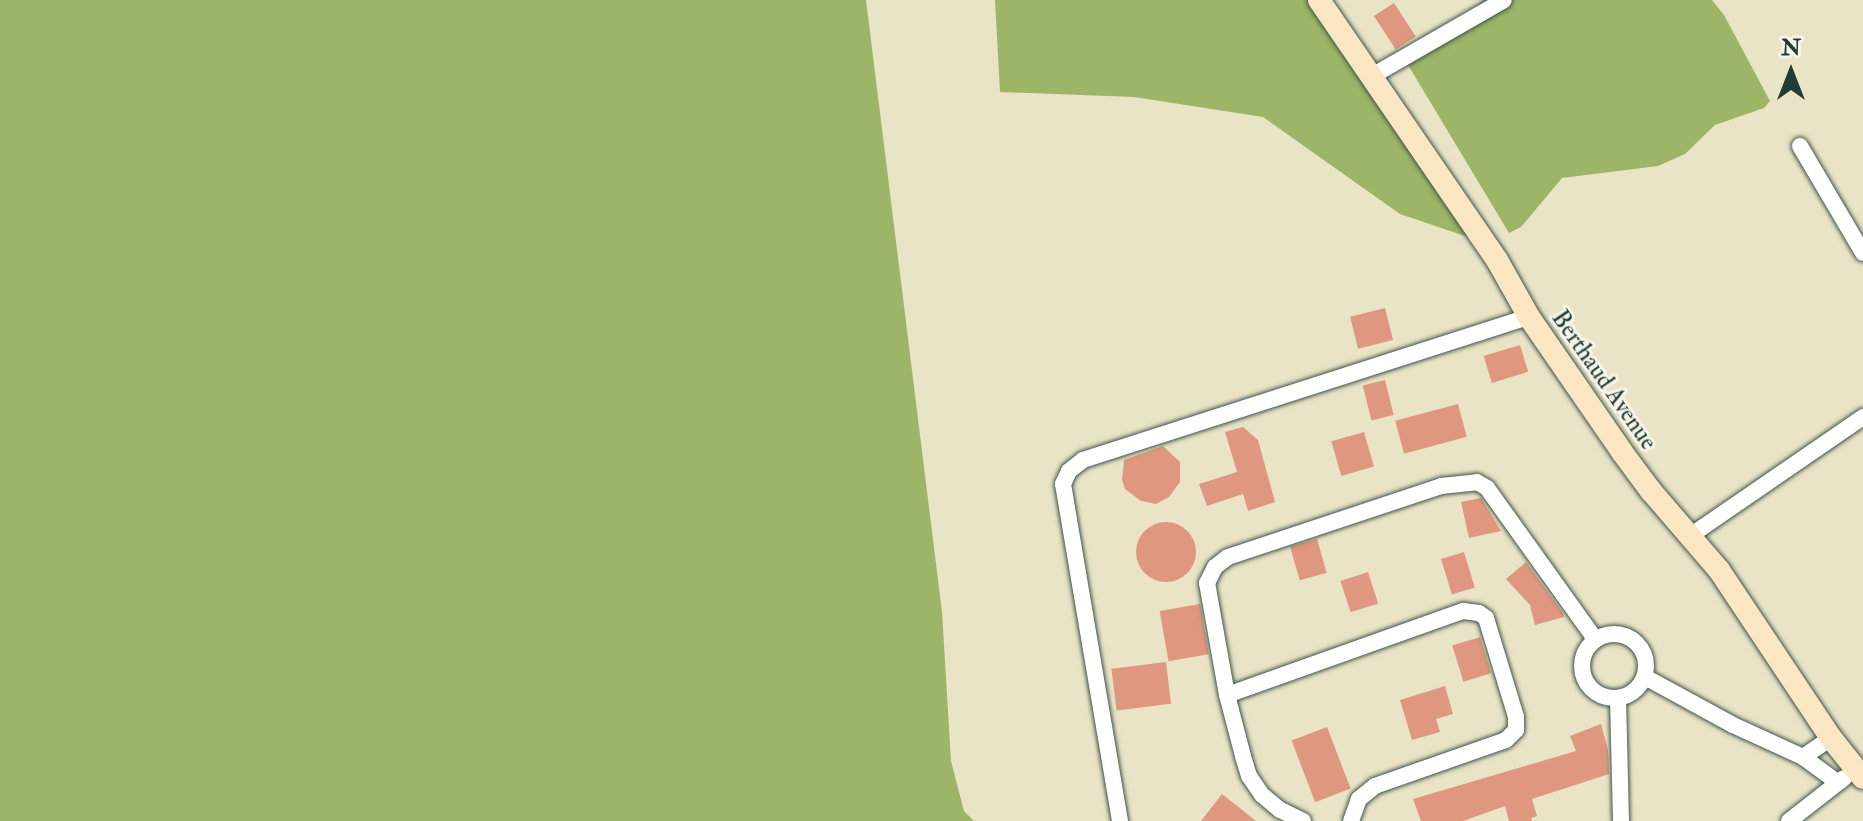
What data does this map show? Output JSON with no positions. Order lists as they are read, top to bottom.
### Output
{
  "streets": {
    "street": ["Berthaud Avenue"]
  },
  "north": "top"
}
